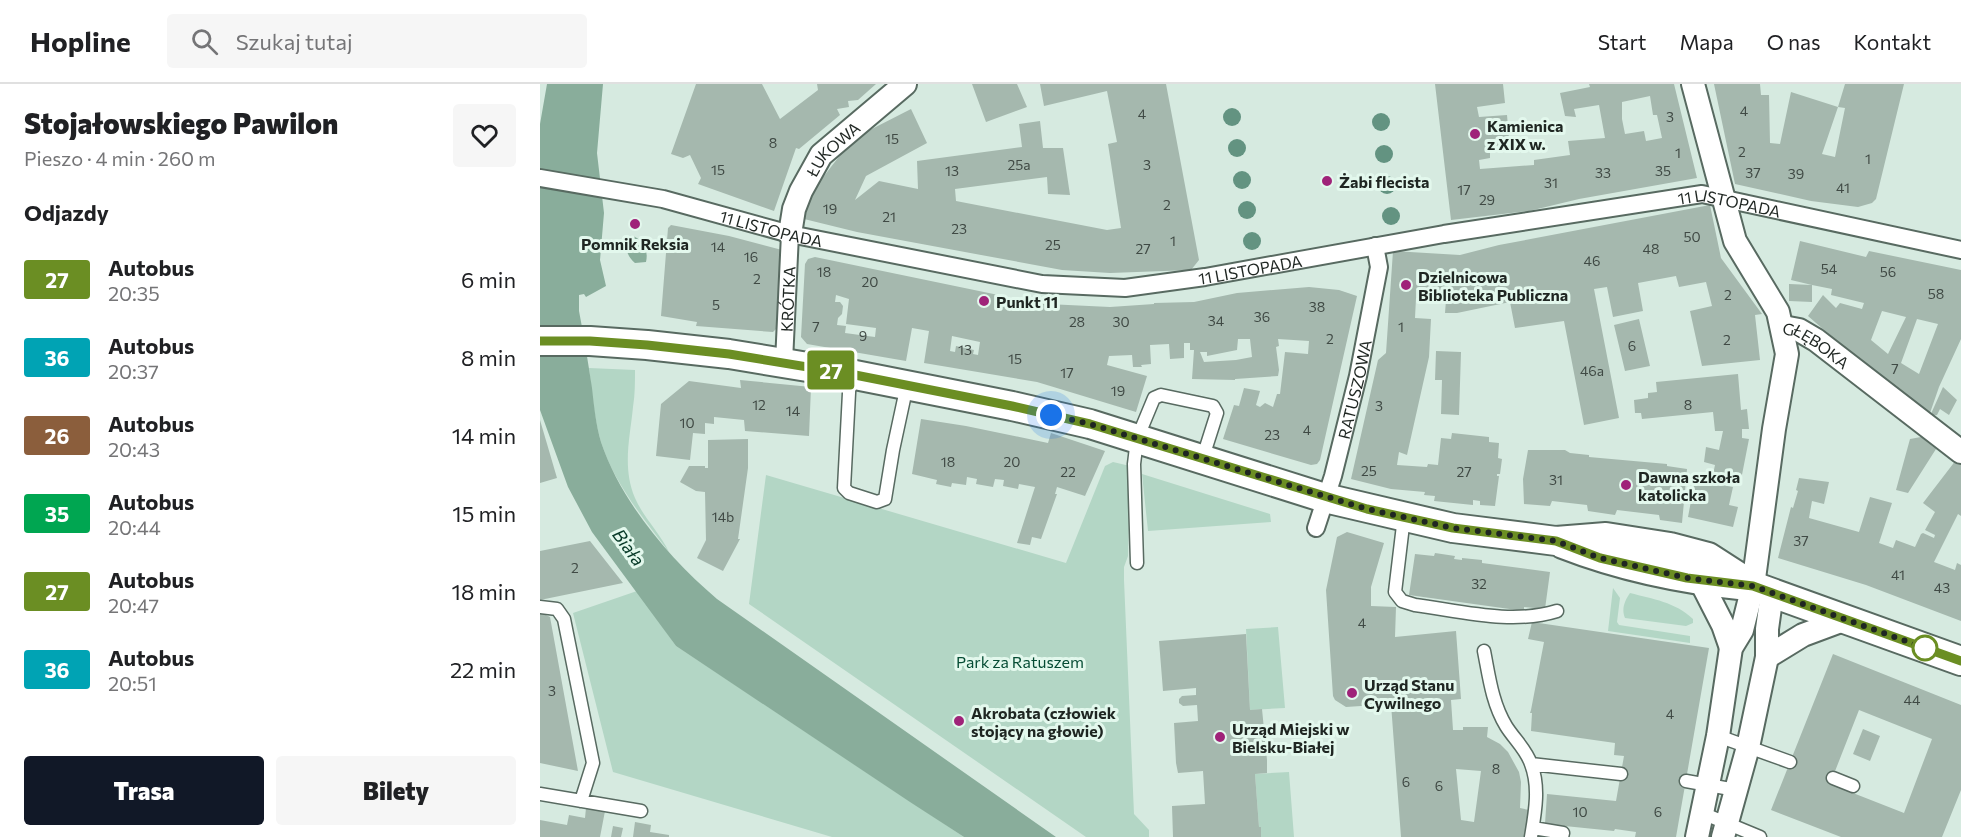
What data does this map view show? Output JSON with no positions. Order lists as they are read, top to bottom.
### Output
{
  "streets": {
    "street": [
      "ŁUKOWA",
      "11 LISTOPADA",
      "KRÓTKA",
      "GŁĘBOKA",
      "RATUSZOWA"
    ]
  },
  "crossings": [
    ["ŁUKOWA", "11 LISTOPADA"],
    ["ŁUKOWA", "KRÓTKA"],
    ["11 LISTOPADA", "KRÓTKA"],
    ["11 LISTOPADA", "GŁĘBOKA"],
    ["11 LISTOPADA", "RATUSZOWA"]
  ],
  "water": ["Biała"],
  "parks": ["Park za Ratuszem"],
  "places": [
    "Kamienica z XIX w.",
    "Żabi flecista",
    "Pomnik Reksia",
    "Dzielnicowa Biblioteka Publiczna",
    "Punkt 11",
    "Dawna szkoła katolicka",
    "Urząd Stanu Cywilnego",
    "Akrobata (człowiek stojący na głowie)",
    "Urząd Miejski w Bielsku-Białej"
  ],
  "lines": ["bus line 27"],
  "house_numbers": [
    "4",
    "4",
    "3",
    "15",
    "8",
    "2",
    "1",
    "1",
    "25a",
    "3",
    "15",
    "13",
    "35",
    "33",
    "37",
    "39",
    "31",
    "41",
    "17",
    "29",
    "2",
    "19",
    "21",
    "23",
    "50",
    "1",
    "25",
    "14",
    "27",
    "48",
    "16",
    "46",
    "54",
    "18",
    "56",
    "2",
    "20",
    "58",
    "2",
    "5",
    "38",
    "36",
    "34",
    "28",
    "30",
    "7",
    "1",
    "9",
    "2",
    "2",
    "6",
    "13",
    "15",
    "7",
    "46a",
    "17",
    "19",
    "12",
    "8",
    "3",
    "14",
    "10",
    "4",
    "23",
    "18",
    "20",
    "25",
    "22",
    "27",
    "31",
    "14b",
    "37",
    "2",
    "41",
    "32",
    "43",
    "4",
    "3",
    "44",
    "4",
    "8",
    "6",
    "6",
    "10",
    "6"
  ],
  "page": {
    "header": "Hopline",
    "search": "Szukaj tutaj",
    "nav": [
      "Start",
      "Mapa",
      "O nas",
      "Kontakt"
    ],
    "heading": [
      ["Stojałowskiego Pawilon", "Pieszo · 4 min · 260 m"],
      "Odjazdy"
    ],
    "on_map": "27",
    "list": [
      {
        "mark": "27",
        "name": "Autobus",
        "note": "20:35",
        "value": "6 min"
      },
      {
        "mark": "36",
        "name": "Autobus",
        "note": "20:37",
        "value": "8 min"
      },
      {
        "mark": "26",
        "name": "Autobus",
        "note": "20:43",
        "value": "14 min"
      },
      {
        "mark": "35",
        "name": "Autobus",
        "note": "20:44",
        "value": "15 min"
      },
      {
        "mark": "27",
        "name": "Autobus",
        "note": "20:47",
        "value": "18 min"
      },
      {
        "mark": "36",
        "name": "Autobus",
        "note": "20:51",
        "value": "22 min"
      }
    ],
    "buttons": ["Trasa", "Bilety"]
  }
}
